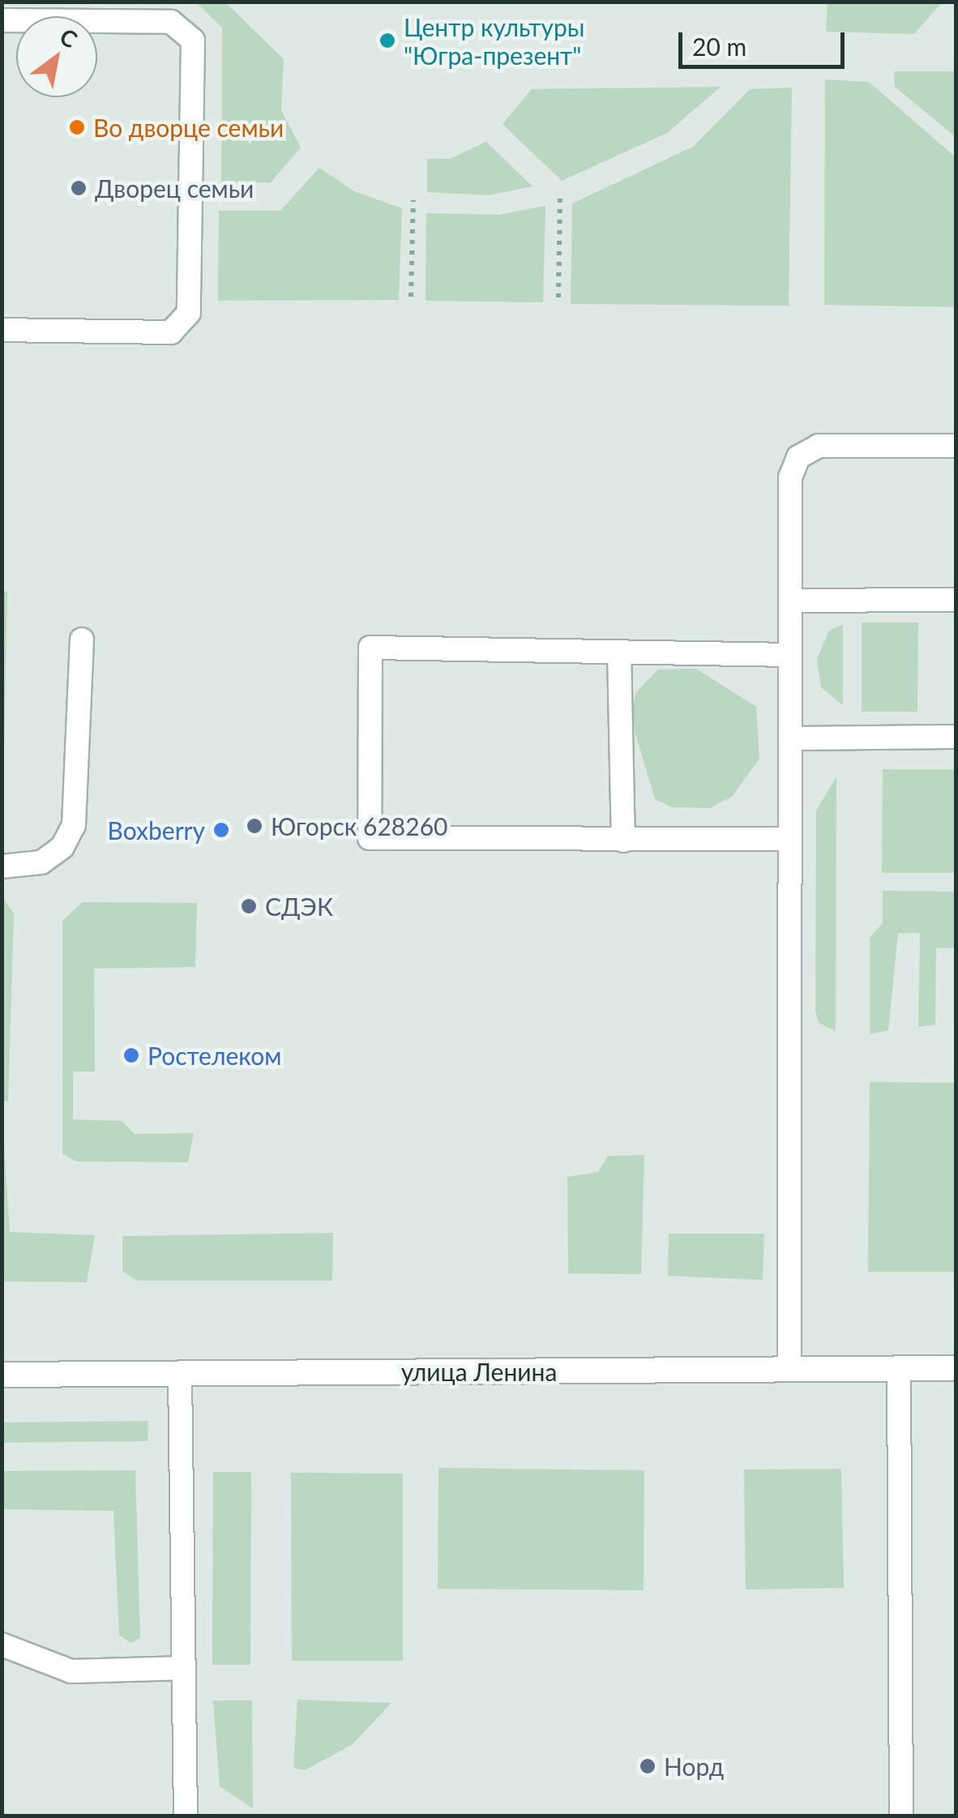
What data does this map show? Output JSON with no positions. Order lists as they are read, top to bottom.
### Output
{
  "streets": {
    "street": ["улица Ленина"]
  },
  "places": [
    "Центр культуры \"Югра-презент\"",
    "Во дворце семьи",
    "Дворец семьи",
    "Югорск 628260",
    "Boxberry",
    "СДЭК",
    "Ростелеком",
    "Норд"
  ],
  "scale_bar": "20 m",
  "north": "top right"
}
